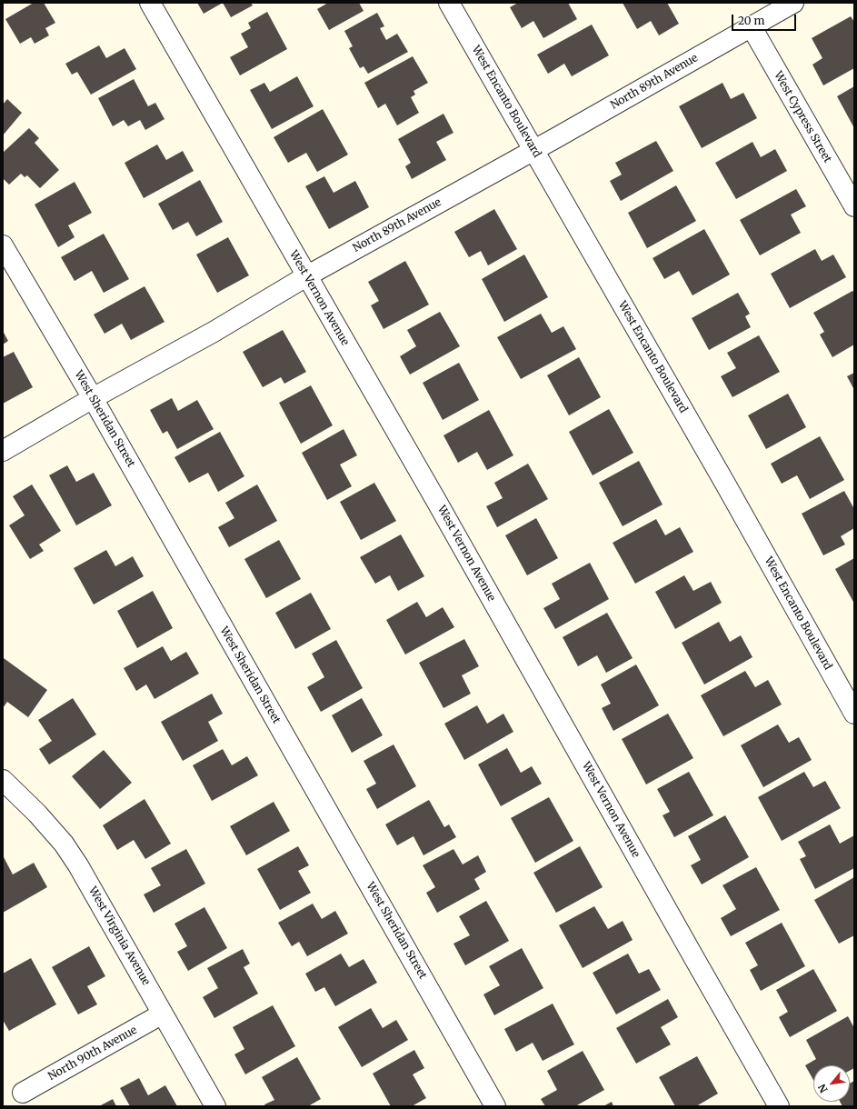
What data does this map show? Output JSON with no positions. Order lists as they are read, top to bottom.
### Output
{
  "streets": {
    "street": [
      "North 89th Avenue",
      "West Encanto Boulevard",
      "West Cypress Street",
      "West Vernon Avenue",
      "West Sheridan Street",
      "West Virginia Avenue",
      "North 90th Avenue"
    ]
  },
  "crossings": [
    ["North 89th Avenue", "West Encanto Boulevard"],
    ["North 89th Avenue", "West Cypress Street"],
    ["North 89th Avenue", "West Vernon Avenue"],
    ["North 89th Avenue", "West Sheridan Street"],
    ["West Virginia Avenue", "North 90th Avenue"]
  ],
  "scale_bar": "20 m",
  "north": "bottom left"
}
